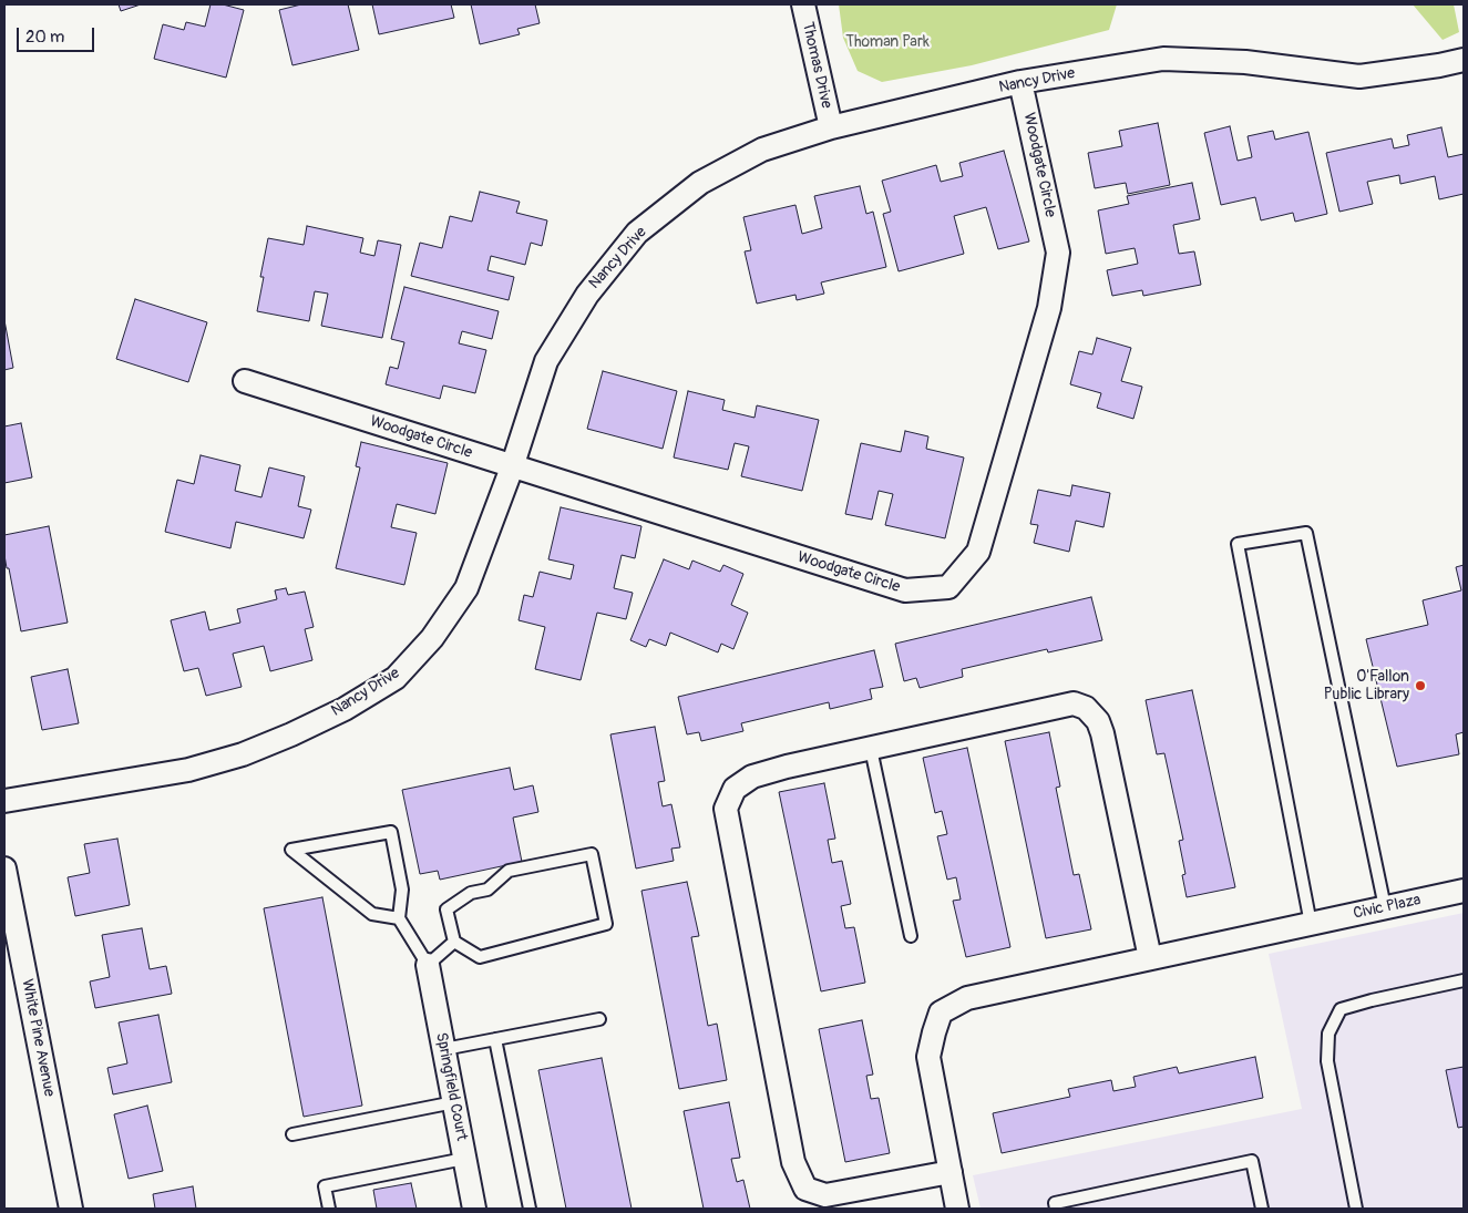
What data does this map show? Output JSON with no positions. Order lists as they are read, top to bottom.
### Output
{
  "streets": {
    "street": [
      "Thomas Drive",
      "Nancy Drive",
      "Woodgate Circle",
      "Civic Plaza",
      "White Pine Avenue",
      "Springfield Court"
    ]
  },
  "crossings": [
    ["Thomas Drive", "Nancy Drive"],
    ["Nancy Drive", "Woodgate Circle"]
  ],
  "parks": ["Thoman Park"],
  "places": ["O'Fallon Public Library"],
  "scale_bar": "20 m"
}
